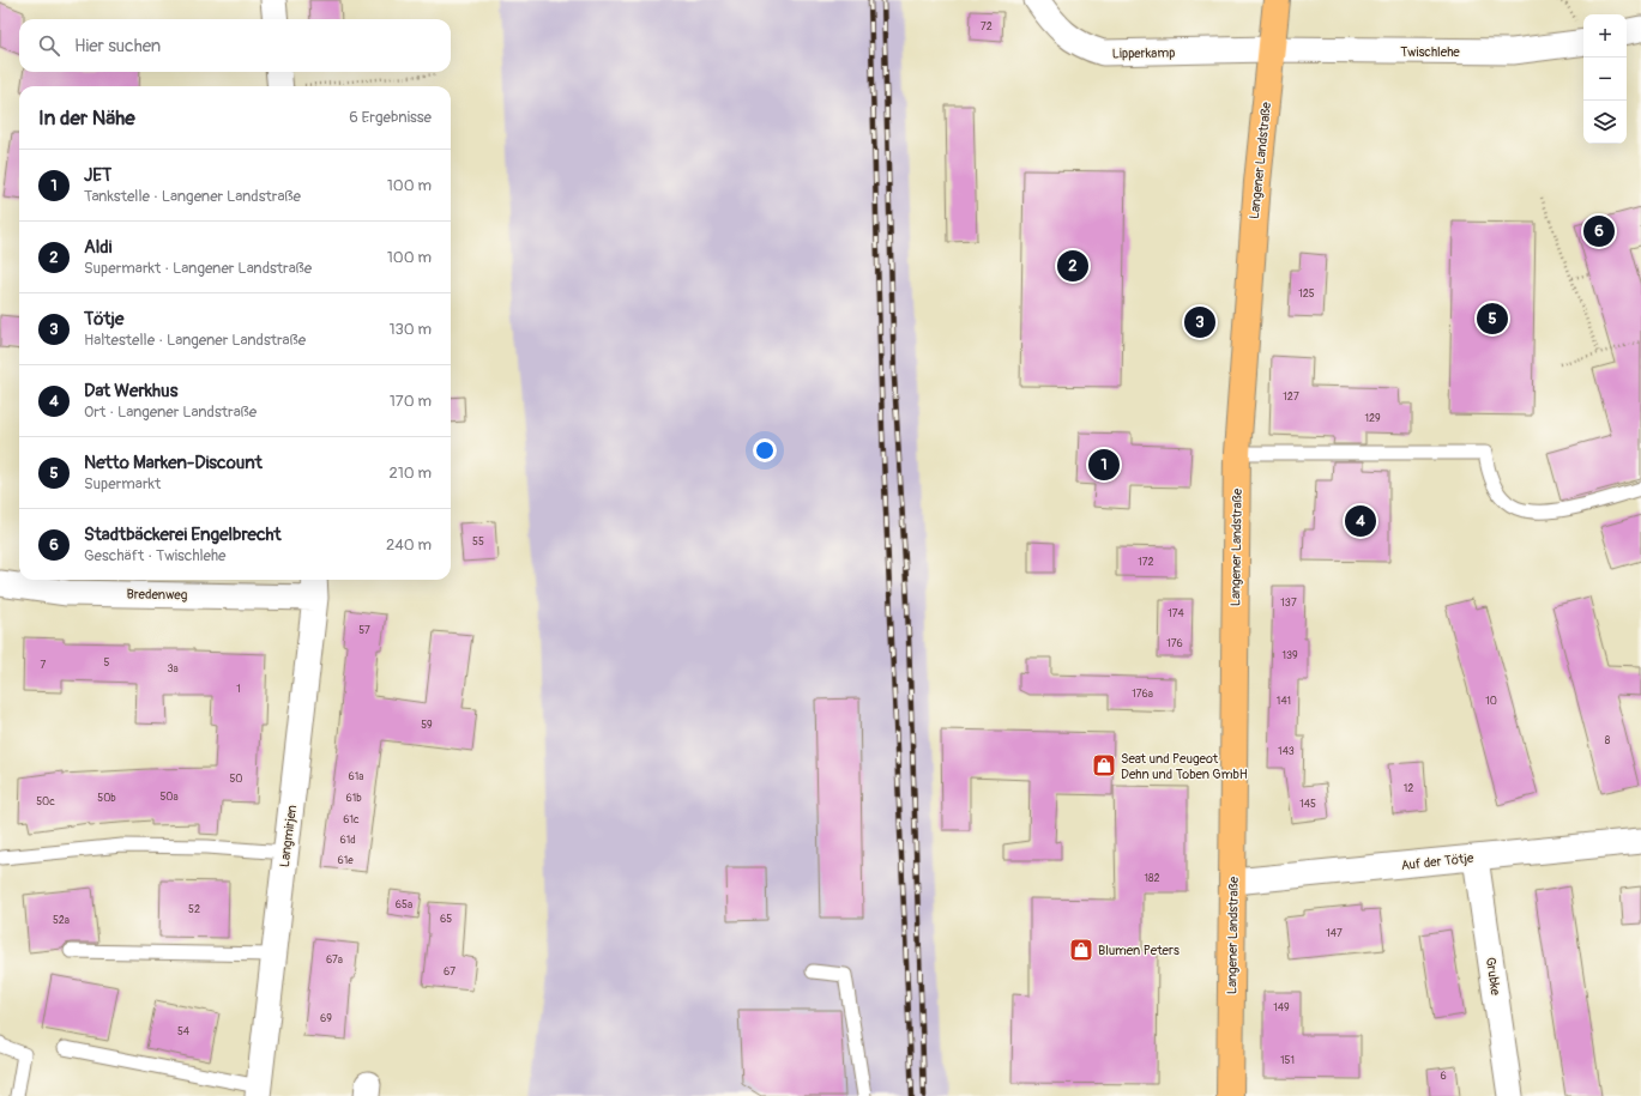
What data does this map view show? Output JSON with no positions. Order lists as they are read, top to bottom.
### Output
{
  "streets": {
    "main road": ["Langener Landstraße"],
    "street": [
      "Twischlehe",
      "Lipperkamp",
      "Bredenweg",
      "Langmirjen",
      "Auf der Tötje",
      "Grubke"
    ]
  },
  "crossings": [
    ["Twischlehe", "Lipperkamp"],
    ["Twischlehe", "Langener Landstraße"],
    ["Lipperkamp", "Langener Landstraße"],
    ["Langener Landstraße", "Auf der Tötje"],
    ["Bredenweg", "Langmirjen"],
    ["Auf der Tötje", "Grubke"]
  ],
  "places": {
    "shop": ["Seat und Peugeot Dehn und Toben GmbH", "Blumen Peters"]
  },
  "house_numbers": [
    "72",
    "125",
    "127",
    "129",
    "55",
    "172",
    "137",
    "174",
    "57",
    "176",
    "139",
    "5",
    "7",
    "3a",
    "1",
    "176a",
    "141",
    "10",
    "59",
    "8",
    "143",
    "61a",
    "50",
    "12",
    "50a",
    "50b",
    "61b",
    "50c",
    "145",
    "61c",
    "61d",
    "61e",
    "182",
    "65a",
    "52",
    "65",
    "52a",
    "147",
    "67a",
    "67",
    "149",
    "69",
    "54",
    "151",
    "6"
  ],
  "page": {
    "map_buttons": ["+", "−"],
    "search": "Hier suchen",
    "heading": ["In der Nähe", "6 Ergebnisse"],
    "list": [
      {
        "mark": "1",
        "name": "JET",
        "note": "Tankstelle · Langener Landstraße",
        "value": "100 m"
      },
      {
        "mark": "2",
        "name": "Aldi",
        "note": "Supermarkt · Langener Landstraße",
        "value": "100 m"
      },
      {
        "mark": "3",
        "name": "Tötje",
        "note": "Haltestelle · Langener Landstraße",
        "value": "130 m"
      },
      {
        "mark": "4",
        "name": "Dat Werkhus",
        "note": "Ort · Langener Landstraße",
        "value": "170 m"
      },
      {
        "mark": "5",
        "name": "Netto Marken-Discount",
        "note": "Supermarkt",
        "value": "210 m"
      },
      {
        "mark": "6",
        "name": "Stadtbäckerei Engelbrecht",
        "note": "Geschäft · Twischlehe",
        "value": "240 m"
      }
    ],
    "pins": [
      "6",
      "2",
      "5",
      "3",
      "1",
      "4"
    ]
  }
}
